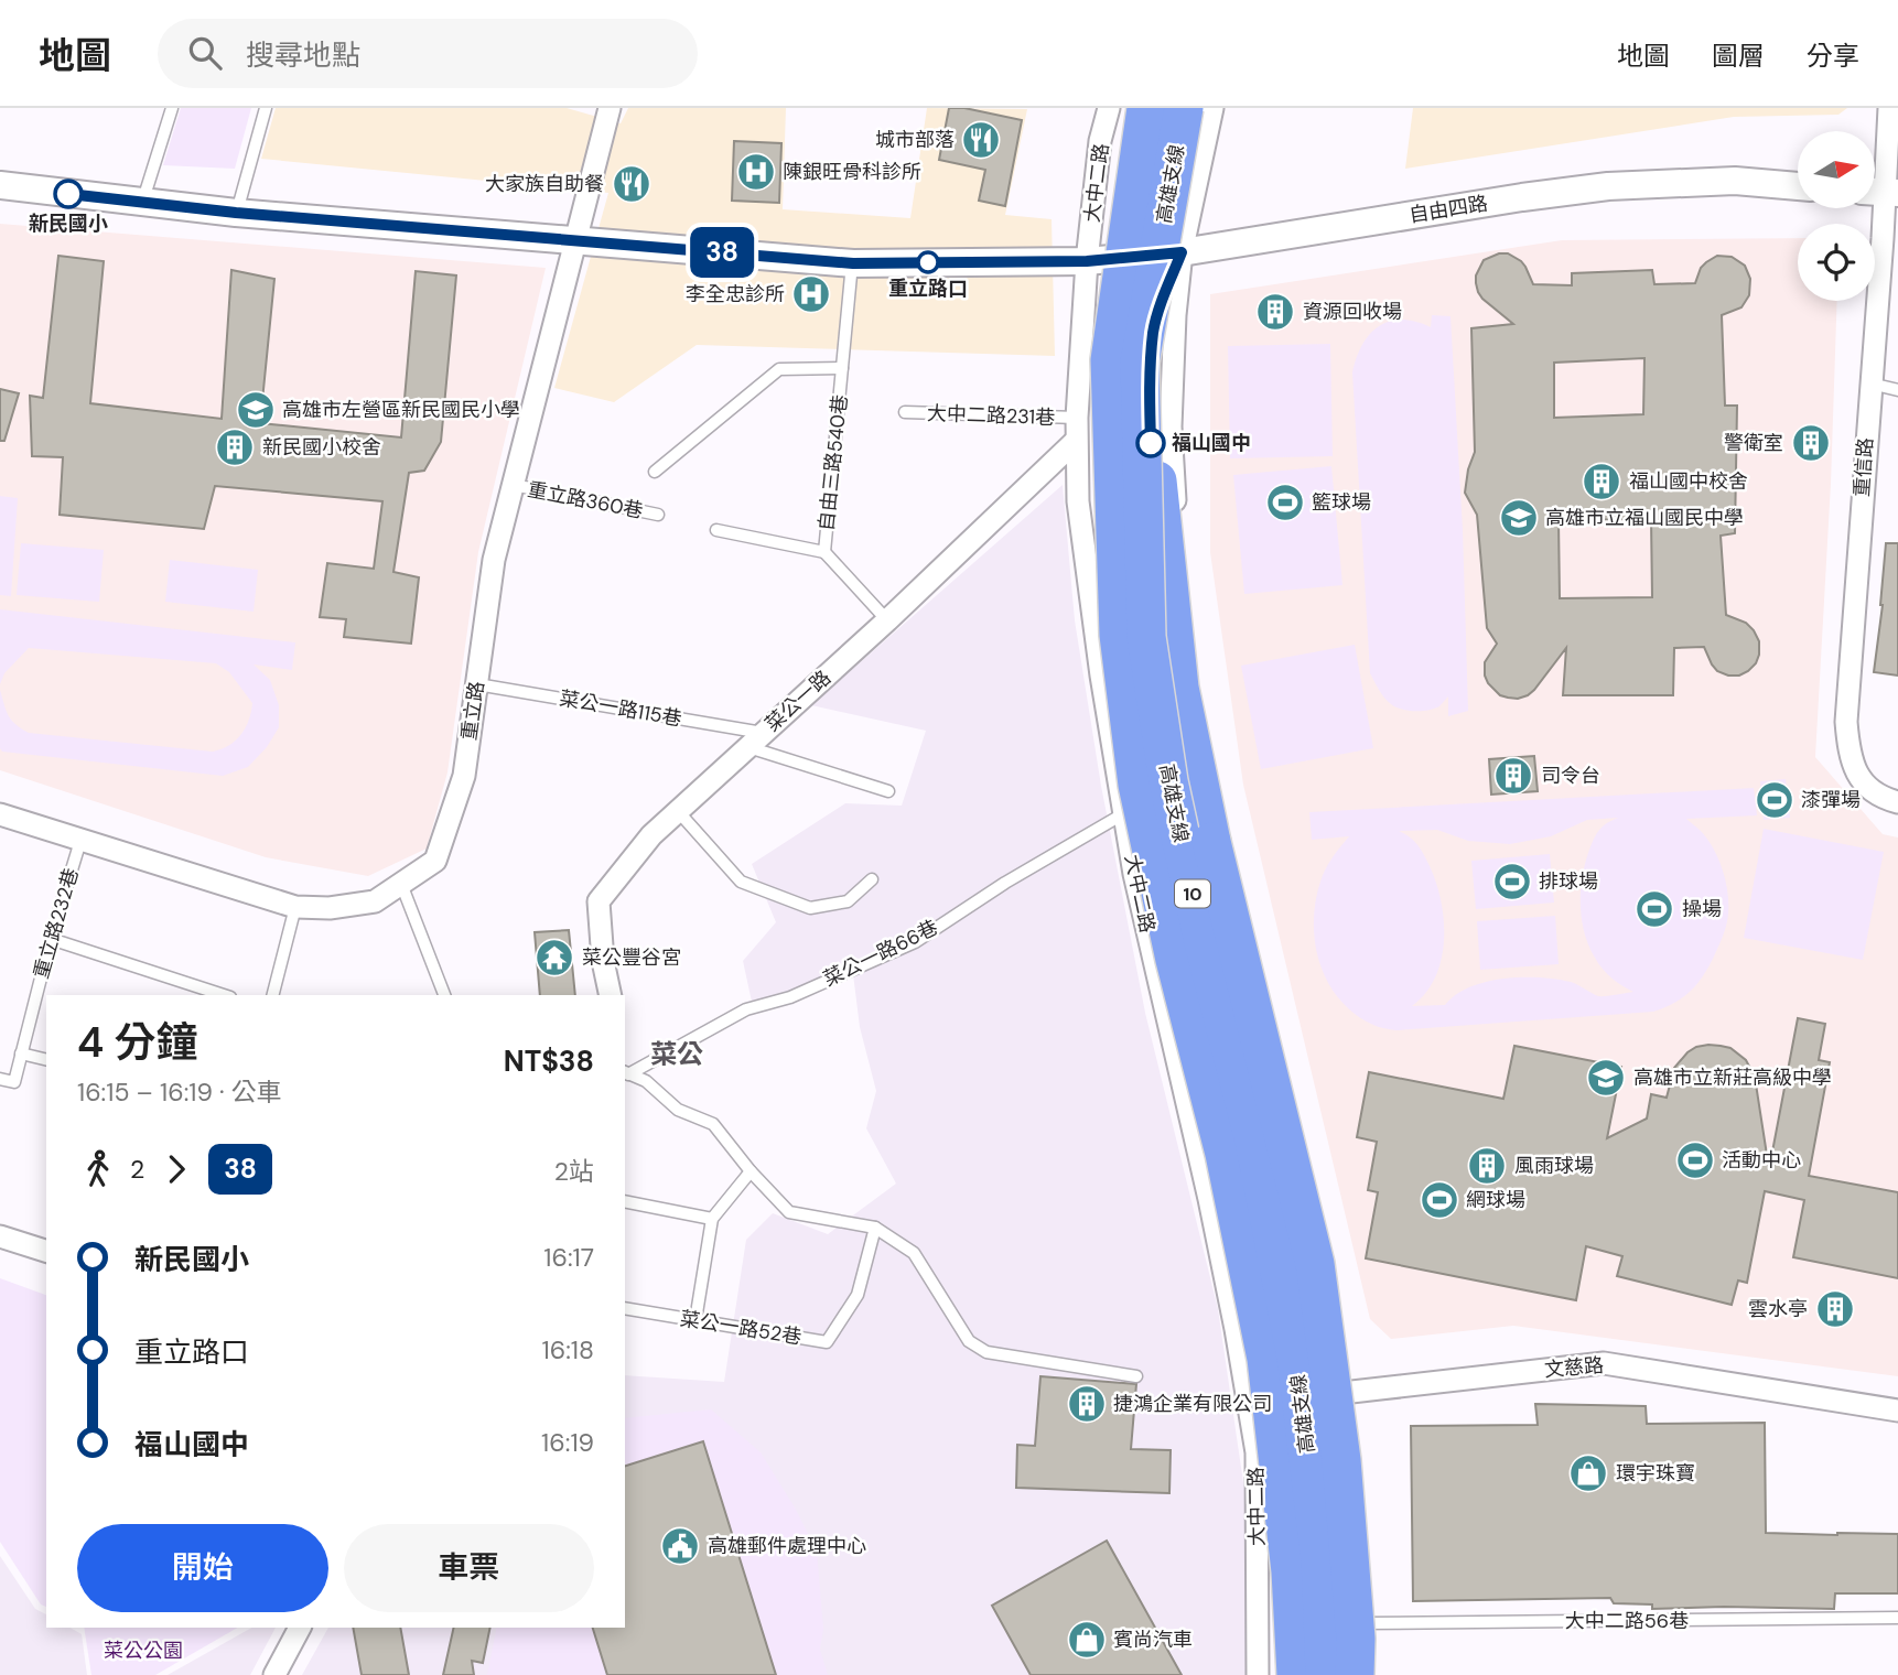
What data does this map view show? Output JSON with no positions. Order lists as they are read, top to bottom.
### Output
{
  "streets": {
    "highway": ["高雄支線", "10"],
    "street": [
      "大中二路",
      "自由四路",
      "重信路",
      "菜公一路",
      "重立路",
      "文慈路"
    ],
    "lane": [
      "大中二路231巷",
      "自由三路540巷",
      "重立路360巷",
      "菜公一路115巷",
      "重立路232巷",
      "菜公一路66巷",
      "菜公一路52巷",
      "大中二路56巷"
    ]
  },
  "crossings": [
    ["大中二路", "自由四路"],
    ["大中二路", "大中二路231巷"],
    ["大中二路", "菜公一路"],
    ["大中二路", "菜公一路66巷"],
    ["大中二路", "文慈路"],
    ["自由四路", "自由三路540巷"],
    ["自由四路", "重立路"],
    ["重立路360巷", "重立路"],
    ["菜公一路", "菜公一路115巷"],
    ["菜公一路115巷", "重立路"],
    ["重立路", "重立路232巷"]
  ],
  "districts": ["菜公"],
  "parks": ["菜公公園"],
  "places": {
    "restaurant": ["城市部落", "大家族自助餐"],
    "hospital": ["陳銀旺骨科診所", "李全忠診所"],
    "other": ["新民國小", "重立路口", "福山國中"],
    "building": [
      "資源回收場",
      "警衛室",
      "新民國小校舍",
      "福山國中校舍",
      "司令台",
      "風雨球場",
      "雲水亭",
      "捷鴻企業有限公司"
    ],
    "school or university": ["高雄市左營區新民國民小學", "高雄市立福山國民中學", "高雄市立新莊高級中學"],
    "sports": [
      "籃球場",
      "漆彈場",
      "排球場",
      "操場",
      "活動中心",
      "網球場"
    ],
    "temple": ["菜公豐谷宮"],
    "shop": ["環宇珠寶", "賓尚汽車"],
    "public building": ["高雄郵件處理中心"]
  },
  "lines": ["bus line 38"],
  "north": "right",
  "page": {
    "header": "地圖",
    "search": "搜尋地點",
    "nav": ["地圖", "圖層", "分享"],
    "on_map": "38",
    "heading": ["4 分鐘", "16:15 – 16:19 · 公車", "NT$38"],
    "legs": ["2", "38", "2站"],
    "list": [
      {
        "name": "新民國小",
        "value": "16:17"
      },
      {
        "name": "重立路口",
        "value": "16:18"
      },
      {
        "name": "福山國中",
        "value": "16:19"
      }
    ],
    "buttons": ["開始", "車票"]
  }
}
